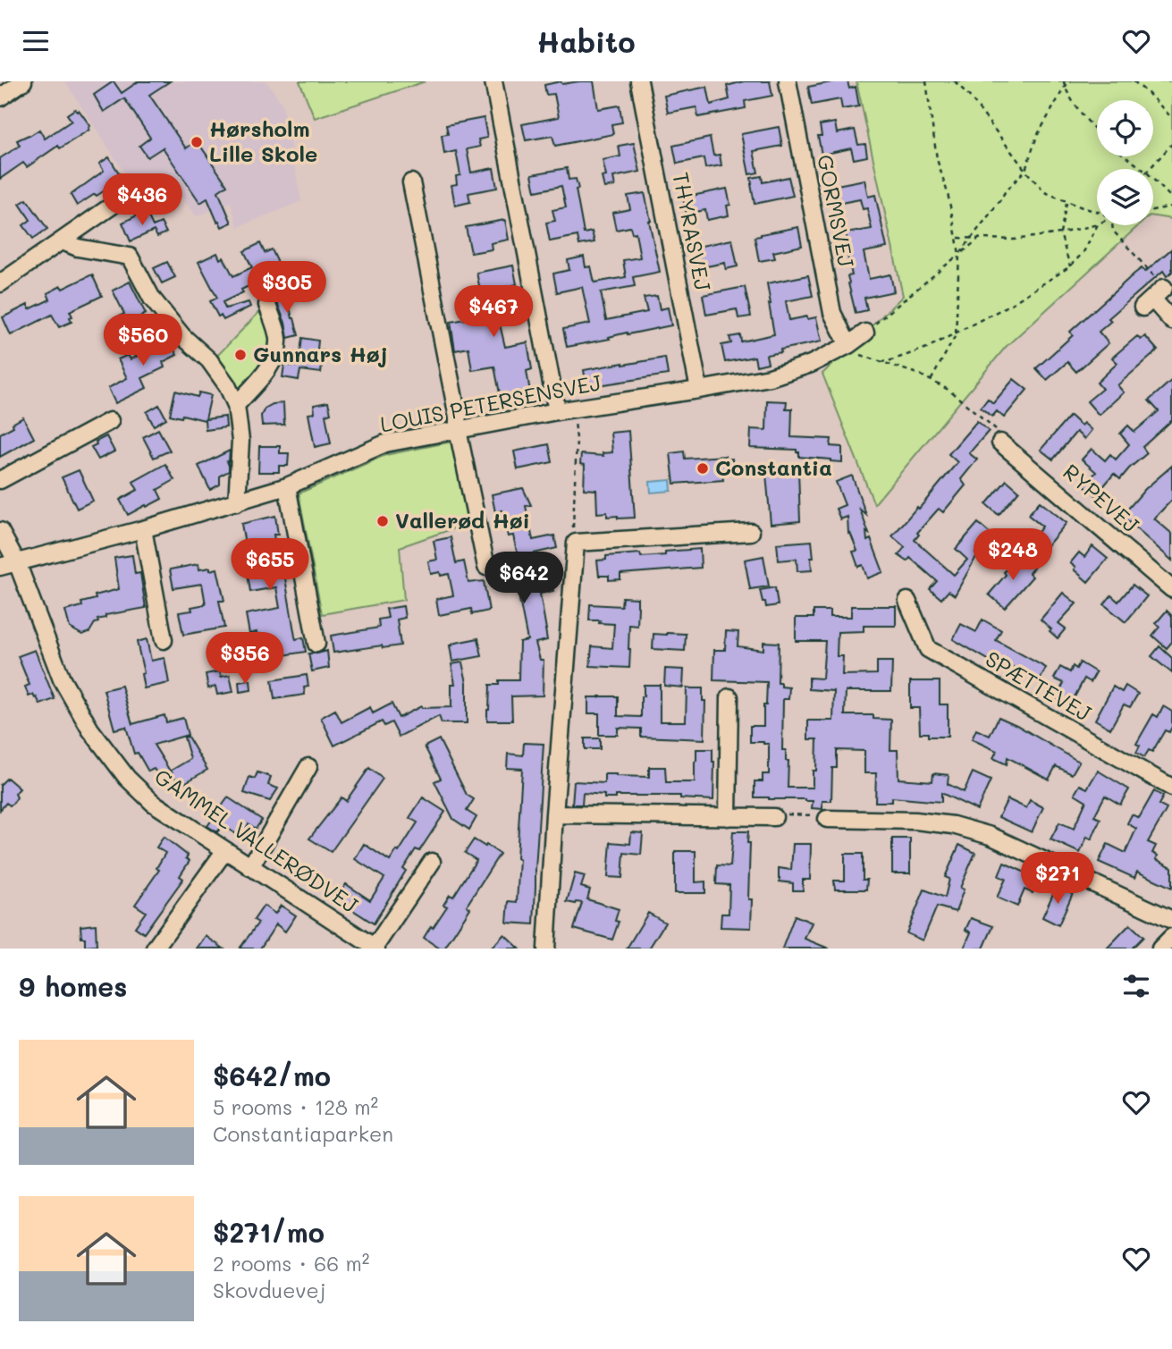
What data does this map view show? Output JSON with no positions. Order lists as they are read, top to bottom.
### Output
{
  "streets": {
    "street": [
      "GORMSVEJ",
      "THYRASVEJ",
      "LOUIS PETERSENSVEJ",
      "RYPEVEJ",
      "SPÆTTEVEJ",
      "GAMMEL VALLERØDVEJ"
    ]
  },
  "crossings": [
    ["GORMSVEJ", "LOUIS PETERSENSVEJ"],
    ["THYRASVEJ", "LOUIS PETERSENSVEJ"],
    ["LOUIS PETERSENSVEJ", "GAMMEL VALLERØDVEJ"]
  ],
  "places": [
    "Hørsholm Lille Skole",
    "Gunnars Høj",
    "Constantia",
    "Vallerød Høi"
  ],
  "page": {
    "header": "Habito",
    "price": [
      "$436",
      "$305",
      "$467",
      "$560",
      "$248",
      "$655",
      "$642",
      "$356",
      "$271"
    ],
    "heading": "9 homes",
    "list": [
      {
        "name": "$642/mo",
        "note": "5 rooms · 128 m² · Constantiaparken"
      },
      {
        "name": "$271/mo",
        "note": "2 rooms · 66 m² · Skovduevej"
      }
    ]
  }
}
